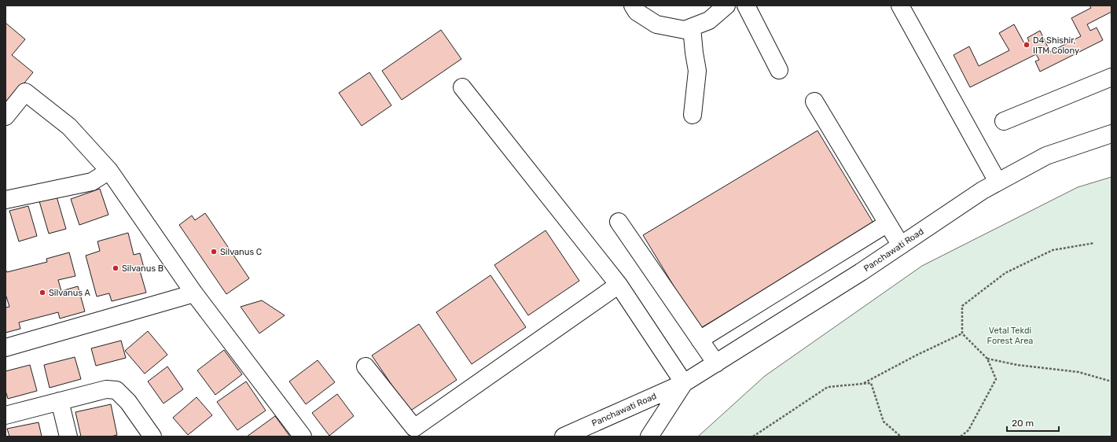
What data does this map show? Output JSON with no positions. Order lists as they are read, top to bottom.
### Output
{
  "streets": {
    "street": ["Panchawati Road"]
  },
  "parks": ["Vetal Tekdi Forest Area"],
  "places": [
    "D4 Shishir, IITM Colony",
    "Silvanus C",
    "Silvanus B",
    "Silvanus A"
  ],
  "scale_bar": "20 m"
}
